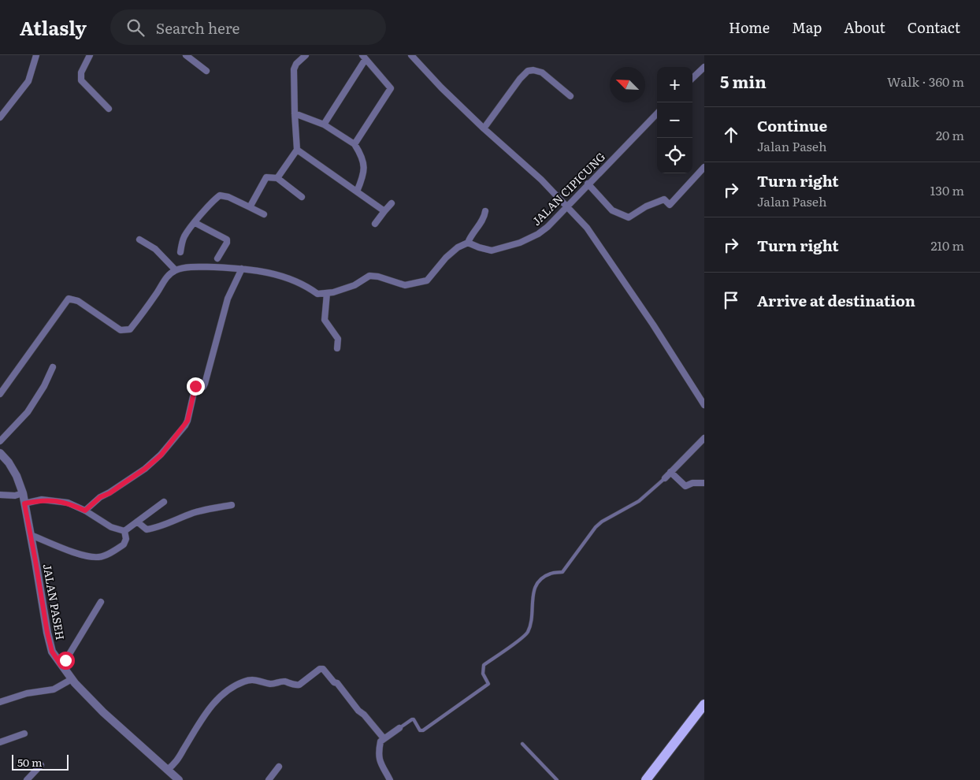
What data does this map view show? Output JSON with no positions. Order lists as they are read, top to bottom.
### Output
{
  "streets": {
    "street": ["JALAN CIPICUNG", "JALAN PASEH"]
  },
  "scale_bar": "50 m",
  "north": "top left",
  "page": {
    "header": "Atlasly",
    "search": "Search here",
    "nav": [
      "Home",
      "Map",
      "About",
      "Contact"
    ],
    "heading": ["5 min", "Walk · 360 m"],
    "map_buttons": ["+", "−"],
    "list": [
      ["Continue", "Jalan Paseh", "20 m"],
      ["Turn right", "Jalan Paseh", "130 m"],
      ["Turn right", "210 m"],
      "Arrive at destination"
    ],
    "scale": "50 m"
  }
}
